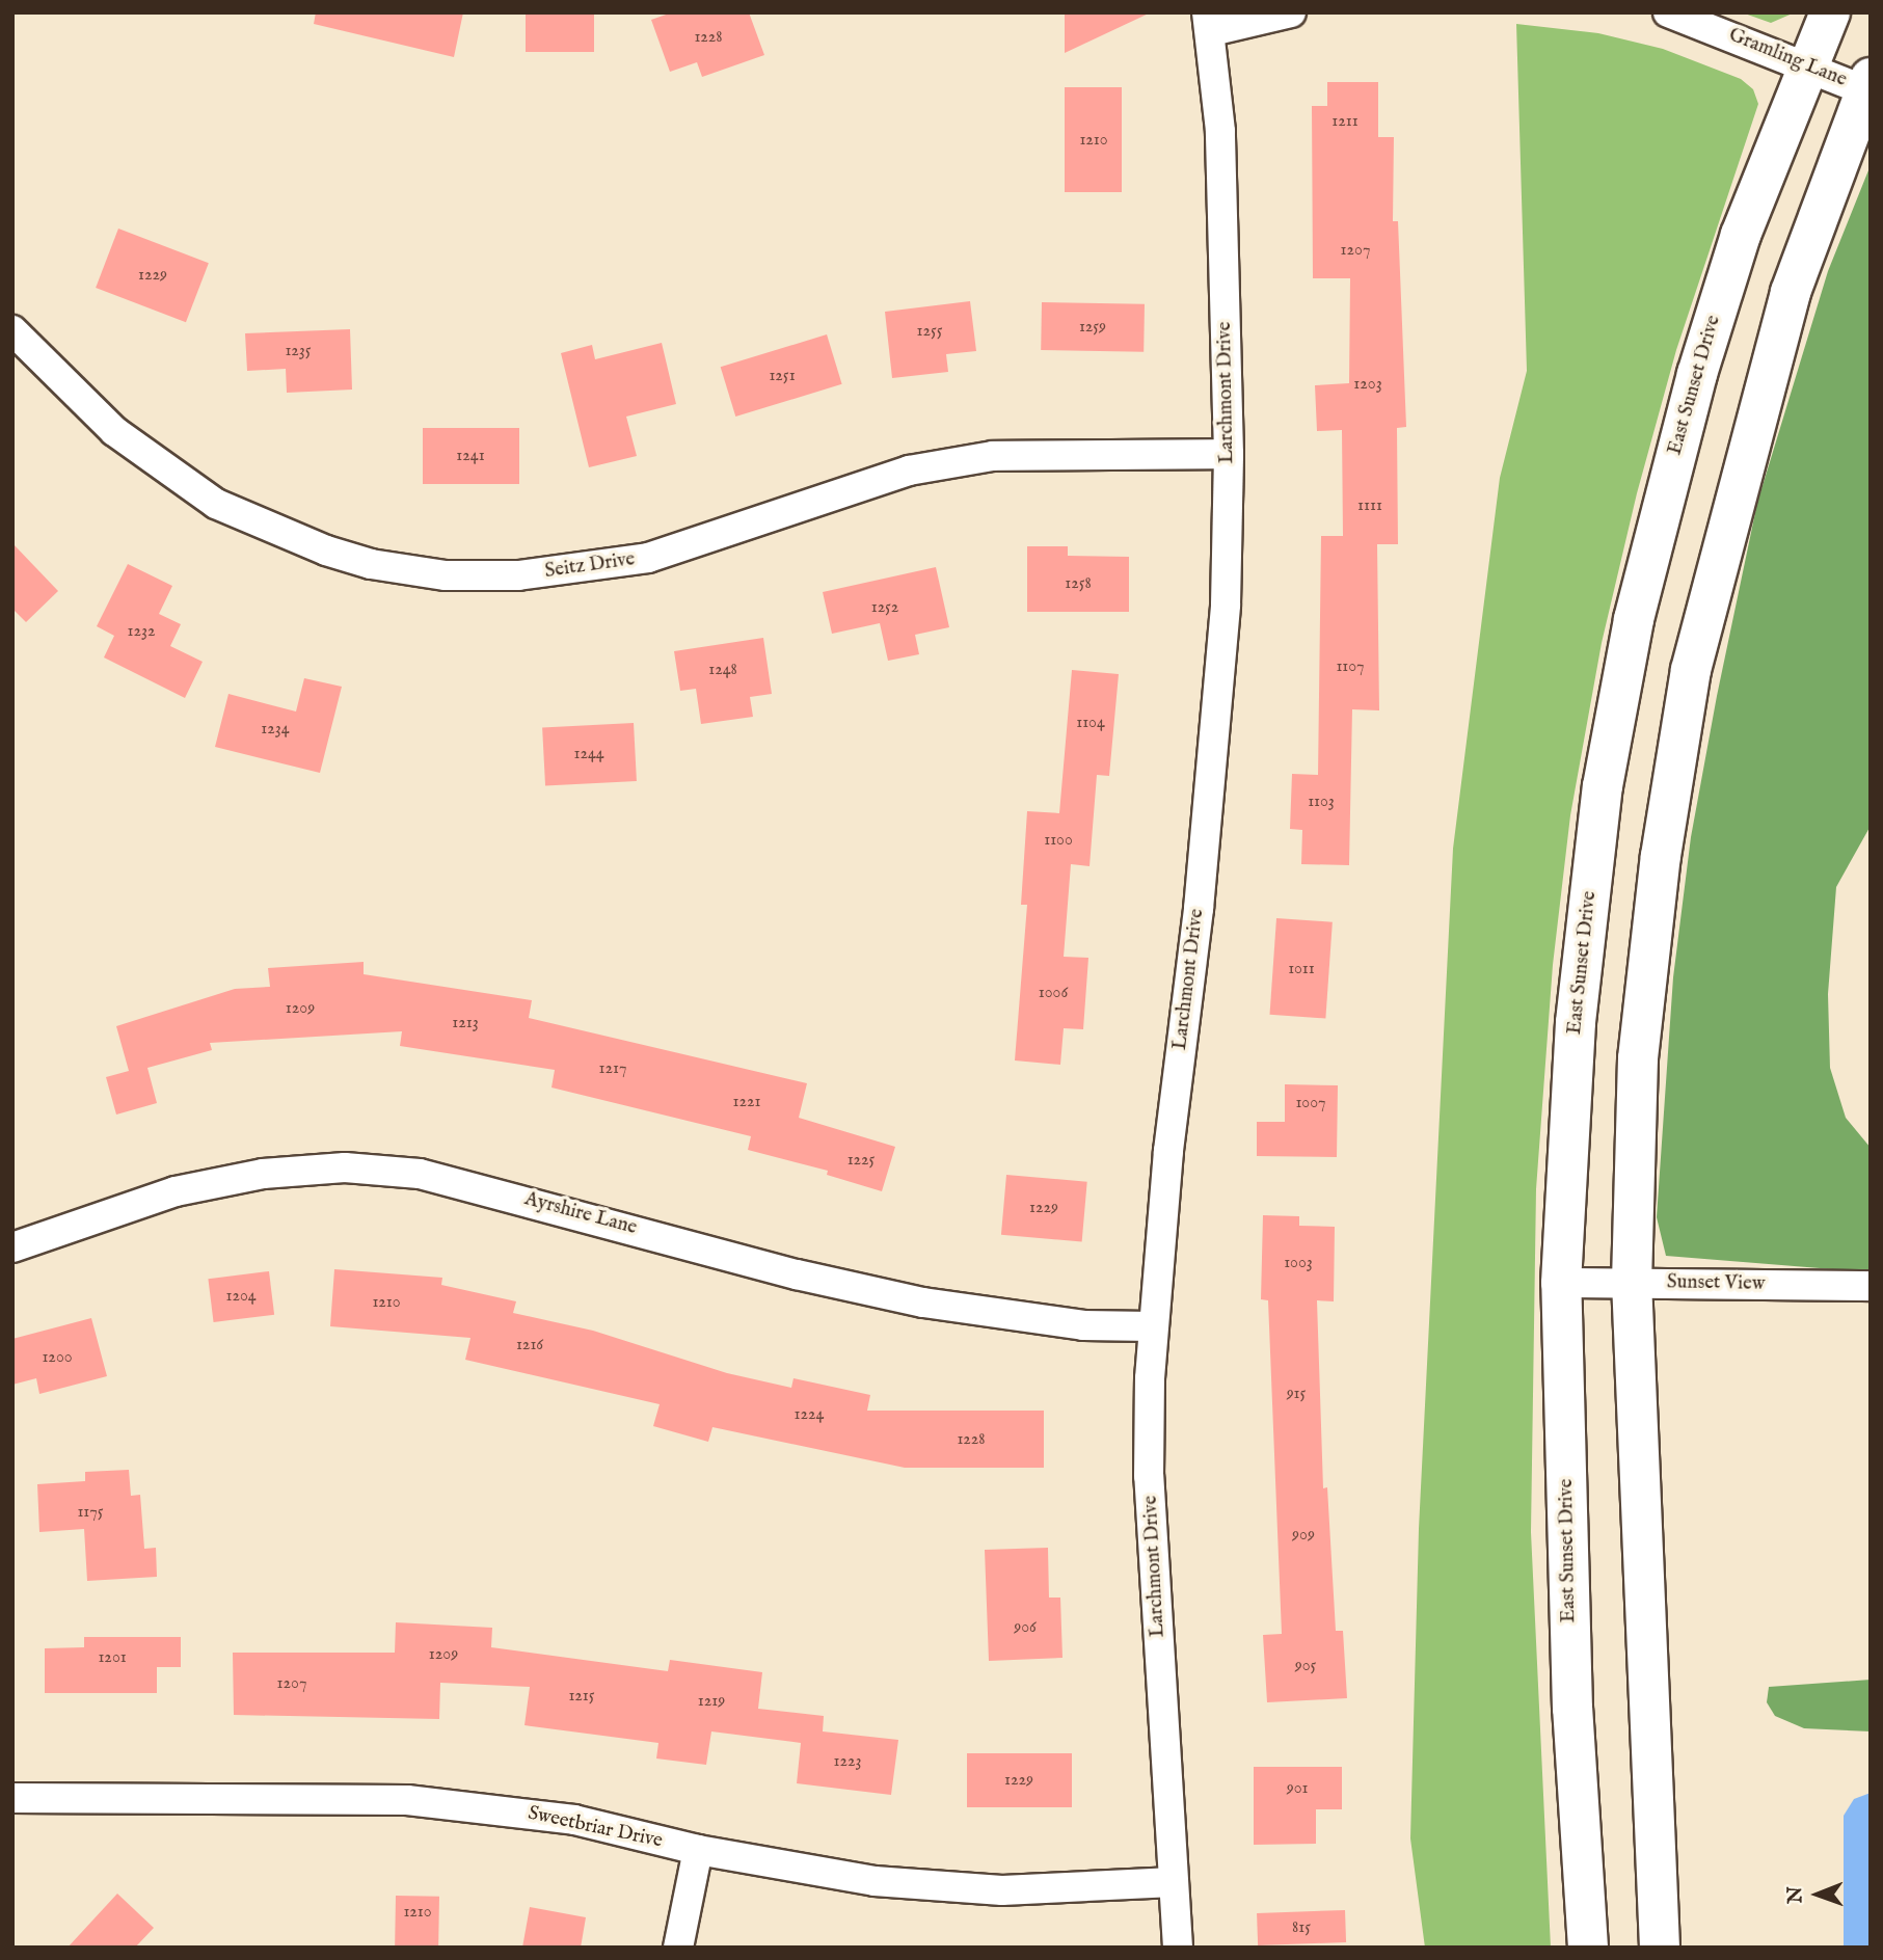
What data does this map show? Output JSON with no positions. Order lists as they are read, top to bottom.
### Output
{
  "streets": {
    "main road": ["East Sunset Drive"],
    "street": [
      "Gramling Lane",
      "Larchmont Drive",
      "Seitz Drive",
      "Ayrshire Lane",
      "Sunset View",
      "Sweetbriar Drive"
    ]
  },
  "crossings": [
    ["Gramling Lane", "East Sunset Drive"],
    ["East Sunset Drive", "Sunset View"],
    ["Larchmont Drive", "Seitz Drive"],
    ["Larchmont Drive", "Ayrshire Lane"],
    ["Larchmont Drive", "Sweetbriar Drive"]
  ],
  "house_numbers": [
    "1228",
    "1211",
    "1210",
    "1207",
    "1229",
    "1259",
    "1255",
    "1235",
    "1251",
    "1203",
    "1241",
    "1111",
    "1258",
    "1252",
    "1232",
    "1107",
    "1248",
    "1104",
    "1234",
    "1244",
    "1103",
    "1100",
    "1011",
    "1006",
    "1209",
    "1213",
    "1217",
    "1221",
    "1007",
    "1225",
    "1229",
    "1003",
    "1204",
    "1210",
    "1216",
    "1200",
    "915",
    "1224",
    "1228",
    "1175",
    "909",
    "906",
    "1209",
    "1201",
    "905",
    "1207",
    "1215",
    "1219",
    "1223",
    "1229",
    "901",
    "1210",
    "815"
  ],
  "north": "left"
}
